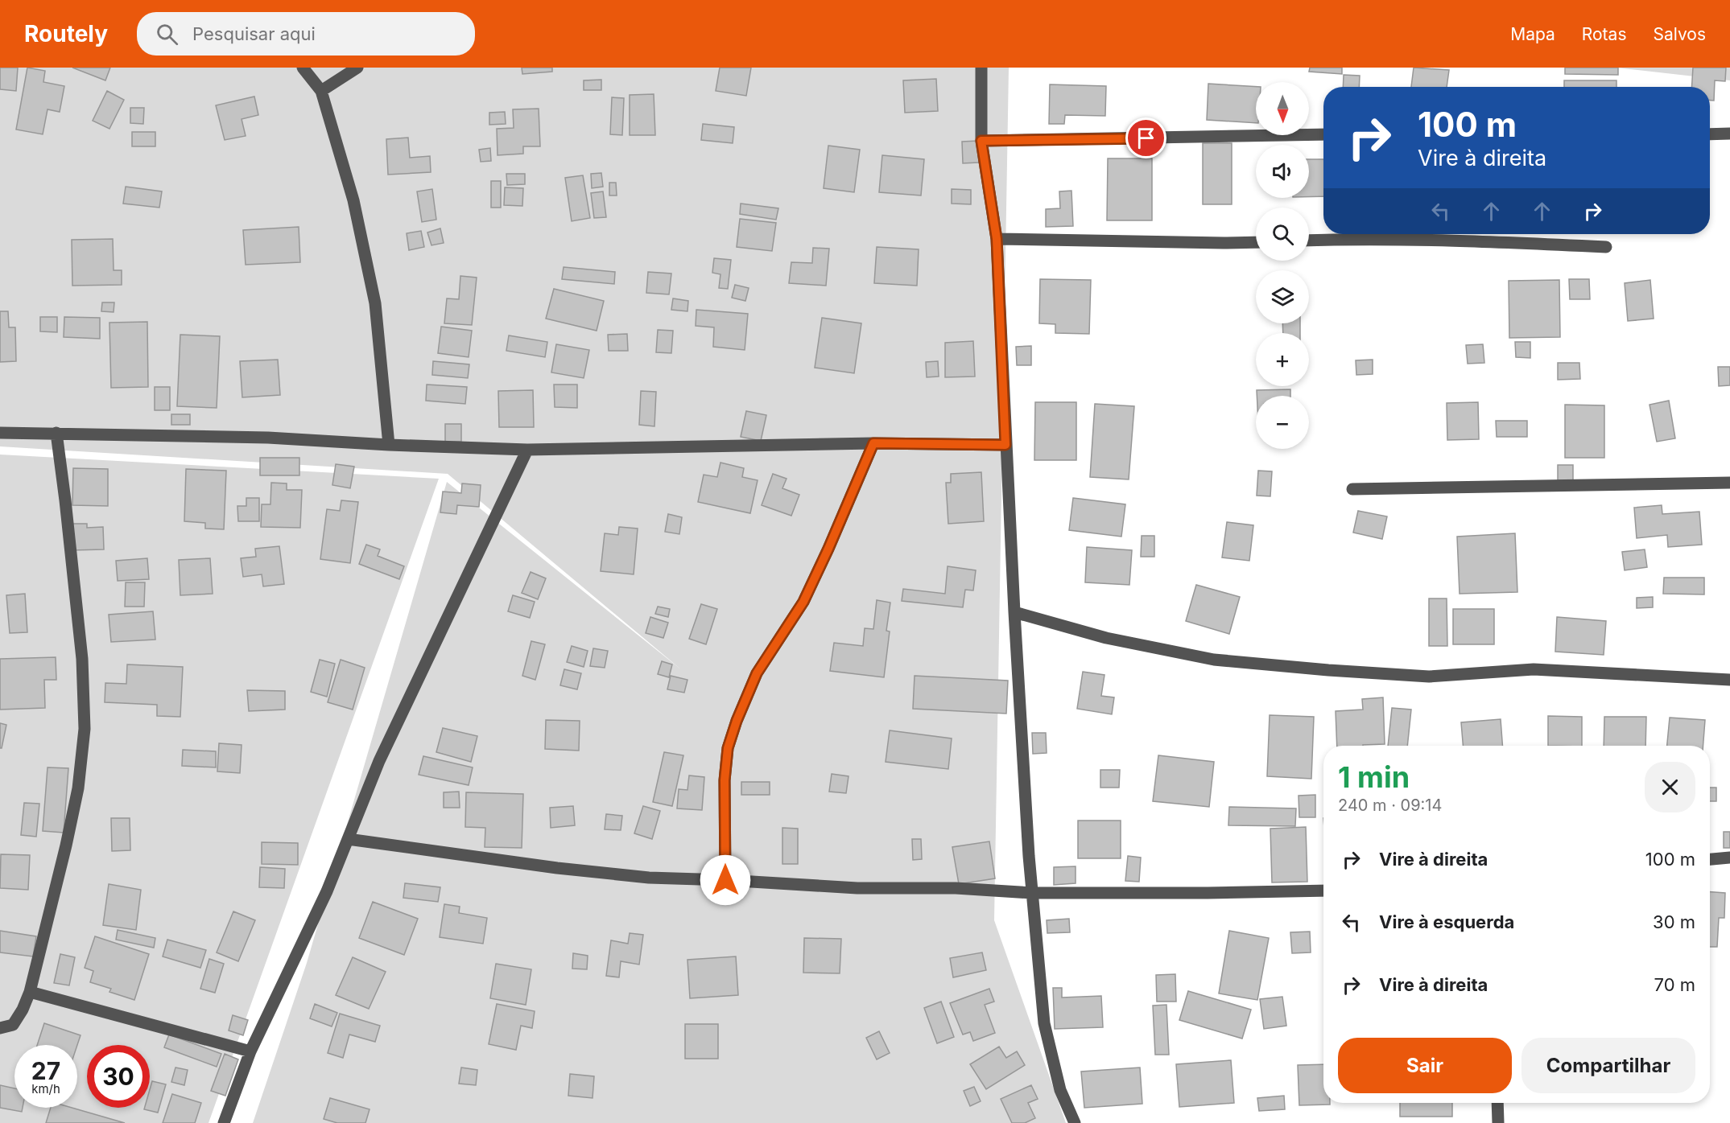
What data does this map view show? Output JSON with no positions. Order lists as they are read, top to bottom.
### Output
{
  "north": "bottom",
  "page": {
    "header": "Routely",
    "search": "Pesquisar aqui",
    "nav": ["Mapa", "Rotas", "Salvos"],
    "map_buttons": ["+", "−"],
    "turn": ["100 m", "Vire à direita"],
    "heading": ["1 min", "240 m · 09:14"],
    "list": [
      {
        "name": "Vire à direita",
        "value": "100 m"
      },
      {
        "name": "Vire à esquerda",
        "value": "30 m"
      },
      {
        "name": "Vire à direita",
        "value": "70 m"
      }
    ],
    "buttons": ["Sair", "Compartilhar"],
    "speed": "27 km/h",
    "limit": "30"
  }
}
